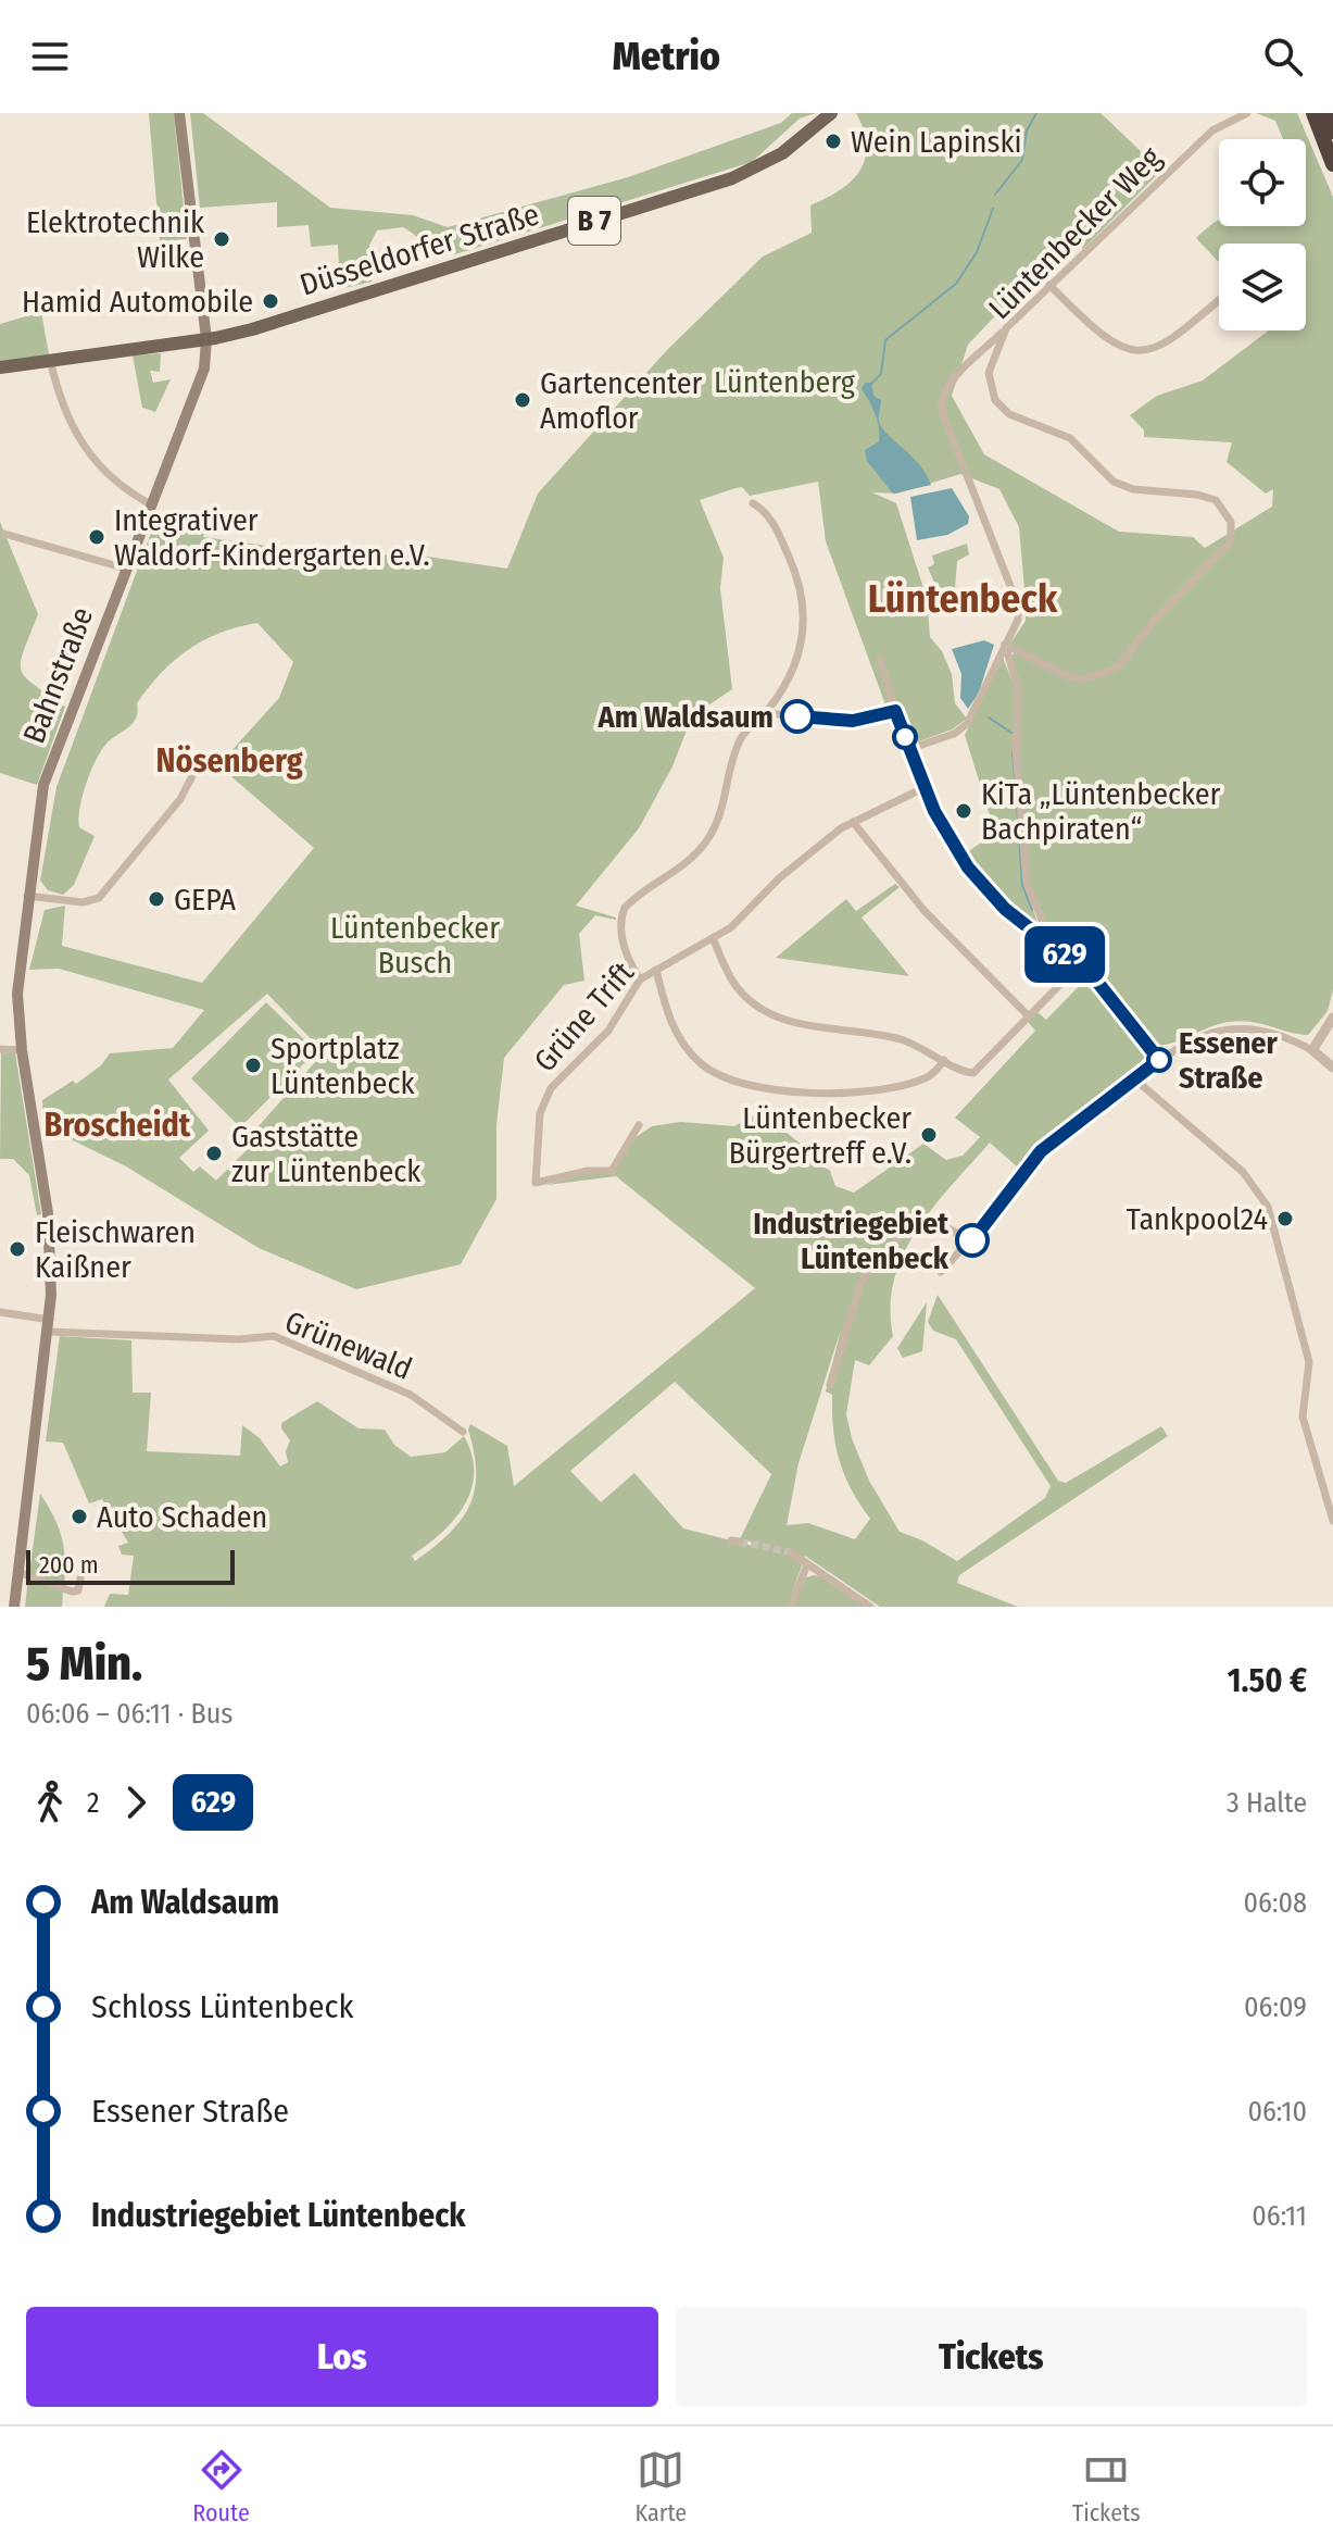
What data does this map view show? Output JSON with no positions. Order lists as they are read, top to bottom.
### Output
{
  "streets": {
    "main road": ["B 7", "Düsseldorfer Straße", "Bahnstraße"],
    "street": ["Lüntenbecker Weg", "Grüne Trift", "Grünewald"]
  },
  "crossings": [
    ["Düsseldorfer Straße", "Bahnstraße"],
    ["Bahnstraße", "Grünewald"]
  ],
  "districts": ["Lüntenbeck", "Nösenberg", "Broscheidt"],
  "parks": ["Lüntenberg", "Lüntenbecker Busch"],
  "places": [
    "Wein Lapinski",
    "Elektrotechnik Wilke",
    "Hamid Automobile",
    "Gartencenter Amoflor",
    "Integrativer Waldorf-Kindergarten e.V.",
    "Am Waldsaum",
    "KiTa „Lüntenbecker Bachpiraten“",
    "GEPA",
    "Essener Straße",
    "Sportplatz Lüntenbeck",
    "Lüntenbecker Bürgertreff e.V.",
    "Gaststätte zur Lüntenbeck",
    "Tankpool24",
    "Industriegebiet Lüntenbeck",
    "Fleischwaren Kaißner",
    "Auto Schaden"
  ],
  "lines": ["bus line 629"],
  "scale_bar": "200 m",
  "page": {
    "header": "Metrio",
    "on_map": "629",
    "scale": "200 m",
    "heading": ["5 Min.", "06:06 – 06:11 · Bus", "1.50 €"],
    "legs": ["2", "629", "3 Halte"],
    "list": [
      {
        "name": "Am Waldsaum",
        "value": "06:08"
      },
      {
        "name": "Schloss Lüntenbeck",
        "value": "06:09"
      },
      {
        "name": "Essener Straße",
        "value": "06:10"
      },
      {
        "name": "Industriegebiet Lüntenbeck",
        "value": "06:11"
      }
    ],
    "buttons": ["Los", "Tickets"],
    "tabs": ["Route", "Karte", "Tickets"]
  }
}
